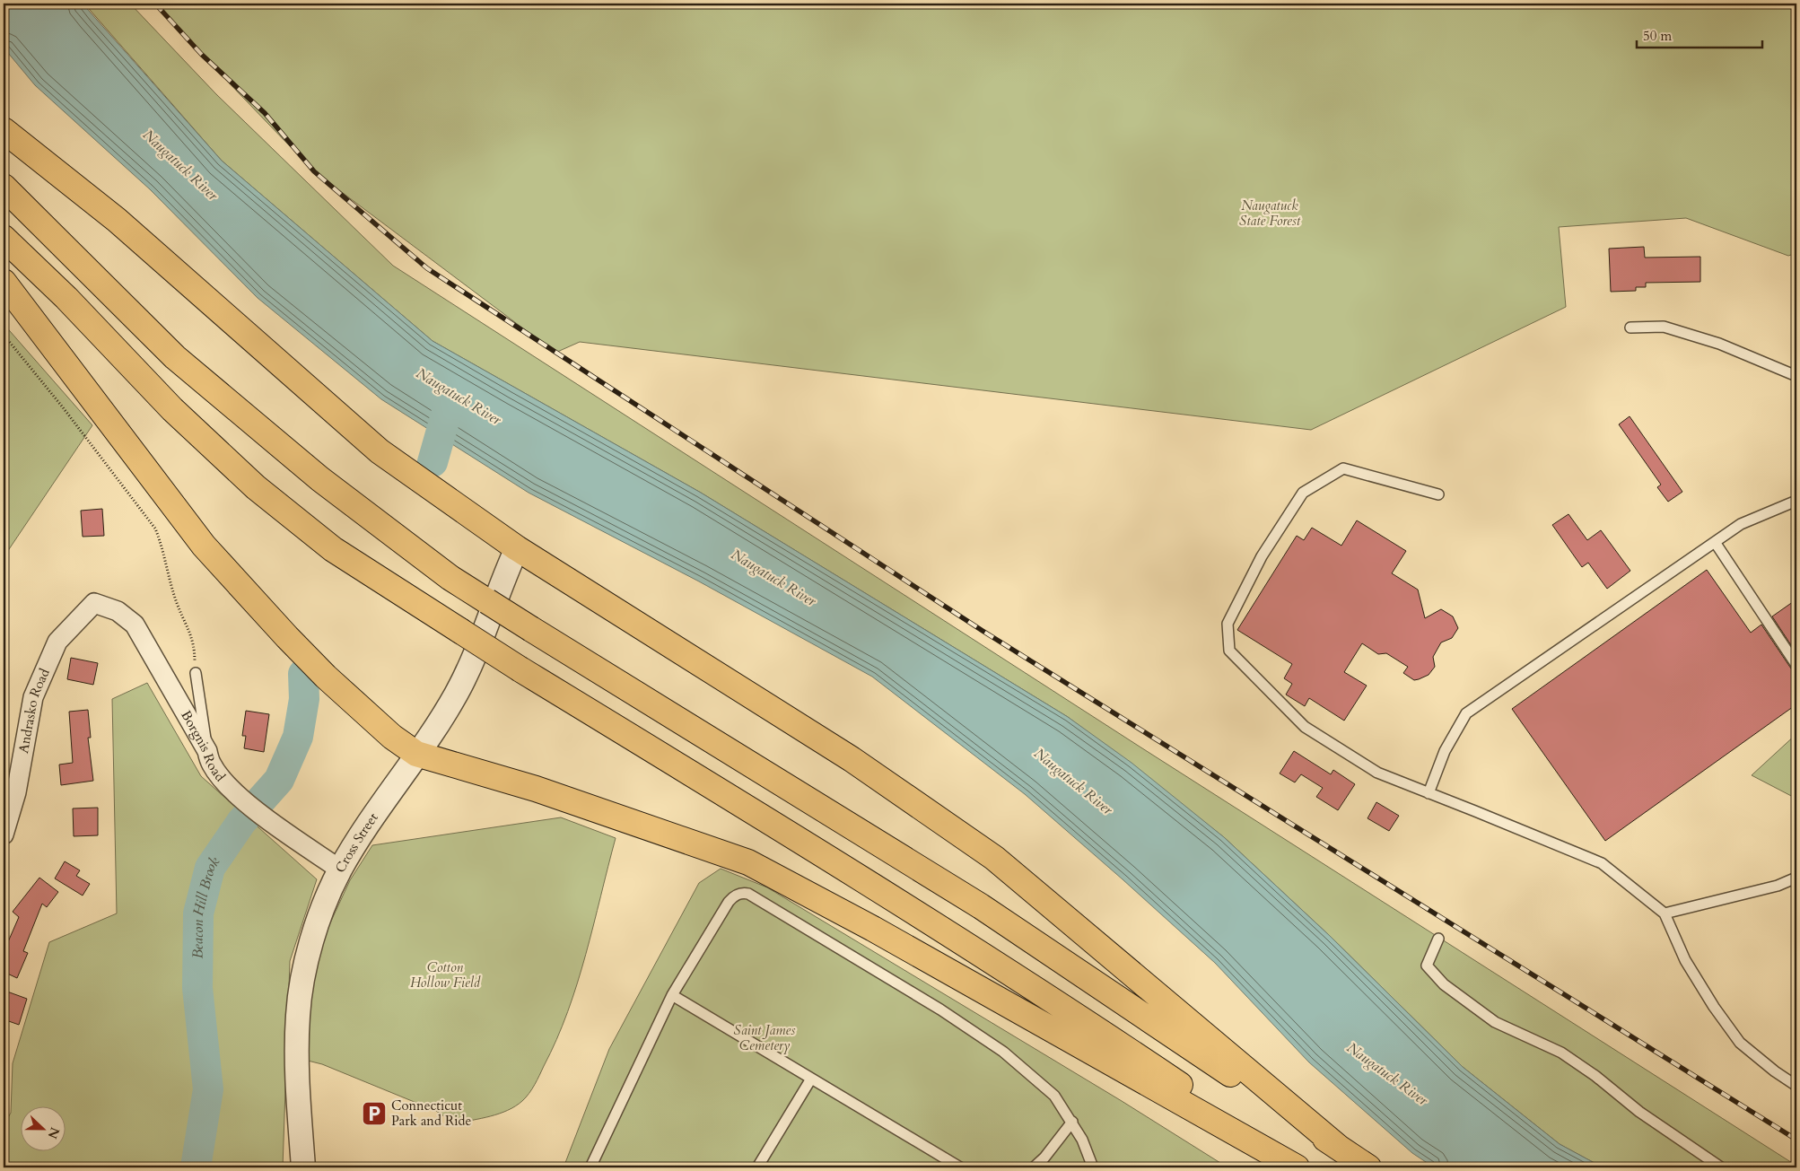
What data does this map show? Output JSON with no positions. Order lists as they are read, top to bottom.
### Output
{
  "streets": {
    "street": ["Andrasko Road", "Borgnis Road", "Cross Street"]
  },
  "crossings": [
    ["Andrasko Road", "Borgnis Road"],
    ["Borgnis Road", "Cross Street"]
  ],
  "water": ["Naugatuck River", "Beacon Hill Brook"],
  "parks": ["Naugatuck State Forest", "Cotton Hollow Field", "Saint James Cemetery"],
  "places": {
    "parking": ["Connecticut Park and Ride"]
  },
  "scale_bar": "50 m",
  "north": "right"
}
